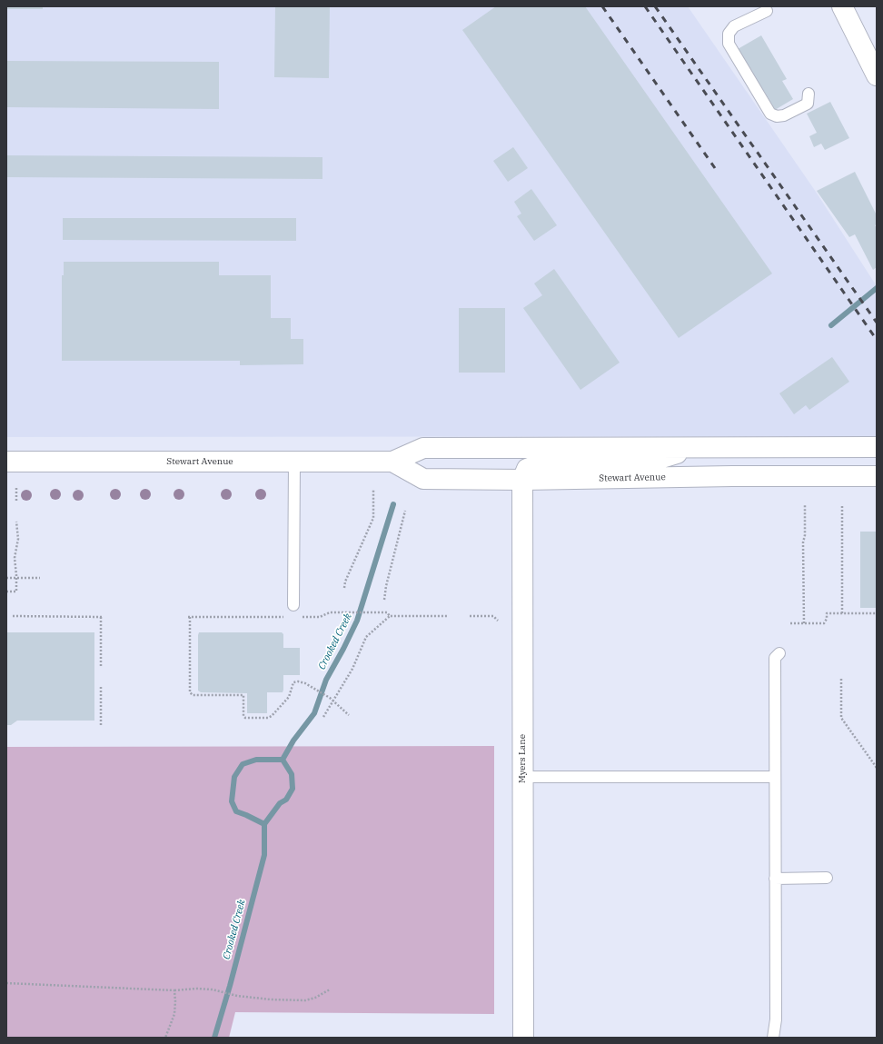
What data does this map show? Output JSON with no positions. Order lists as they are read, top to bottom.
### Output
{
  "streets": {
    "main road": ["Stewart Avenue", "Myers Lane"]
  },
  "crossings": [
    ["Stewart Avenue", "Myers Lane"]
  ],
  "water": ["Crooked Creek"]
}
